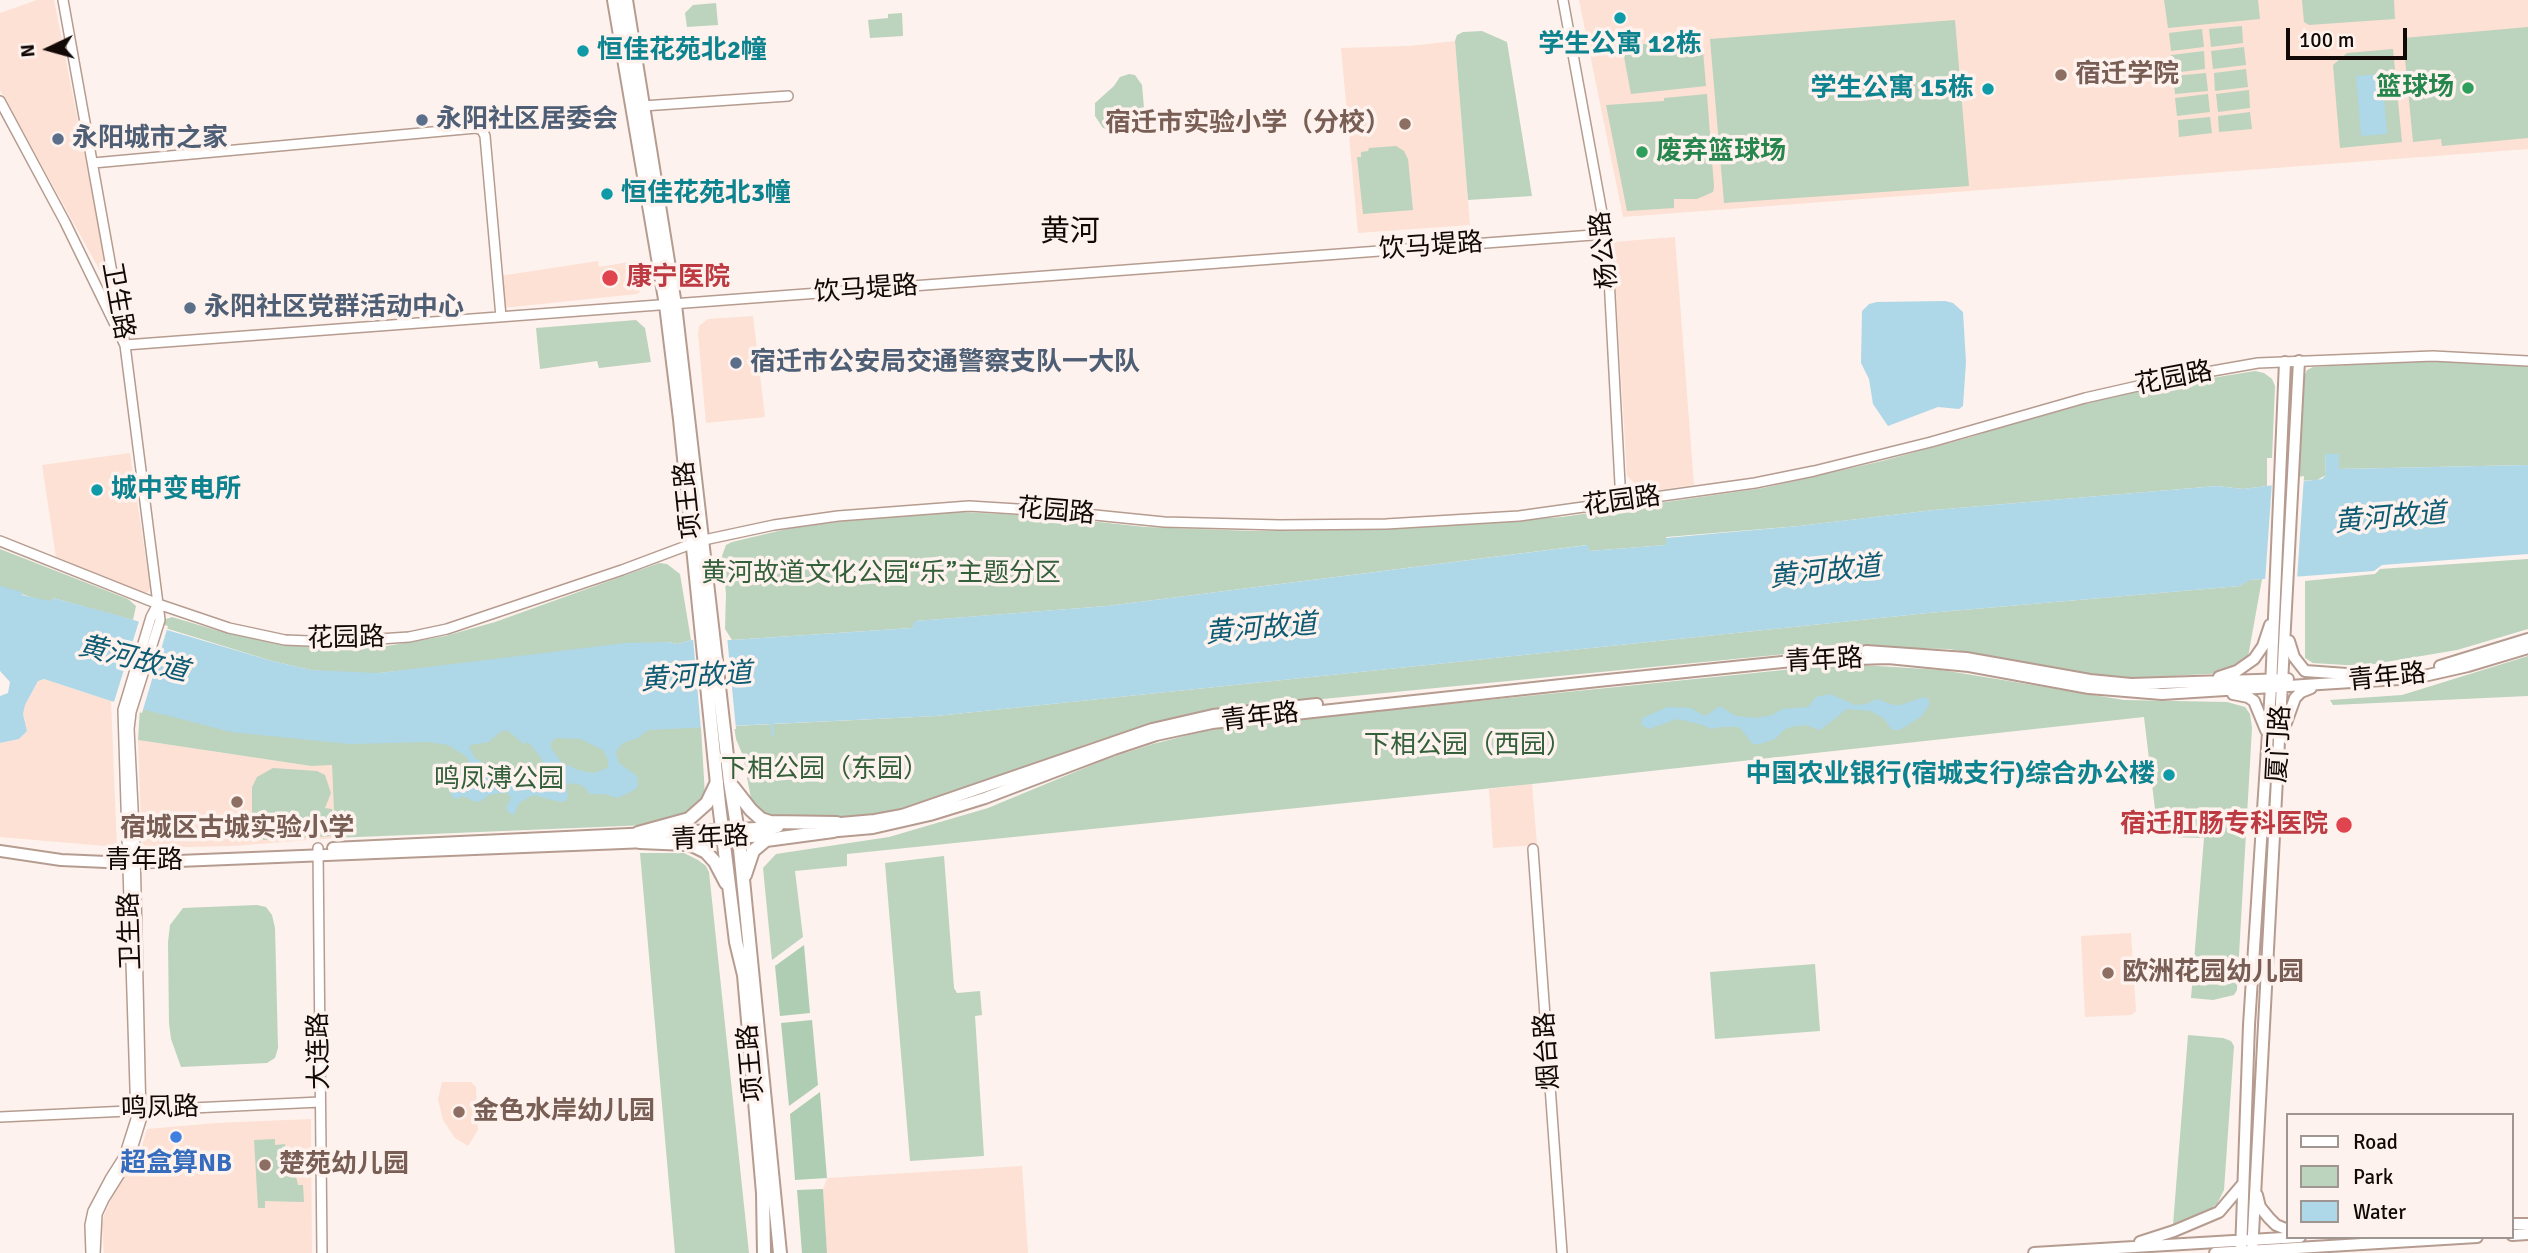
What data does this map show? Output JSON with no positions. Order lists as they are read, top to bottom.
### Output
{
  "streets": {
    "main road": ["项王路"],
    "street": [
      "饮马堤路",
      "杨公路",
      "卫生路",
      "花园路",
      "青年路",
      "厦门路",
      "大连路",
      "烟台路",
      "鸣凤路"
    ]
  },
  "crossings": [
    ["饮马堤路", "杨公路"],
    ["饮马堤路", "卫生路"],
    ["饮马堤路", "项王路"],
    ["杨公路", "花园路"],
    ["卫生路", "花园路"],
    ["卫生路", "青年路"],
    ["卫生路", "鸣凤路"],
    ["花园路", "项王路"],
    ["花园路", "厦门路"],
    ["项王路", "青年路"],
    ["青年路", "厦门路"],
    ["青年路", "大连路"],
    ["大连路", "鸣凤路"]
  ],
  "districts": ["黄河"],
  "water": ["黄河故道"],
  "parks": [
    "黄河故道文化公园“乐”主题分区",
    "下相公园（西园）",
    "下相公园（东园）",
    "鸣凤溥公园"
  ],
  "places": [
    "学生公寓 12栋",
    "恒佳花苑北2幢",
    "宿迁学院",
    "篮球场",
    "学生公寓 15栋",
    "永阳社区居委会",
    "宿迁市实验小学（分校）",
    "永阳城市之家",
    "废弃篮球场",
    "恒佳花苑北3幢",
    "康宁医院",
    "永阳社区党群活动中心",
    "宿迁市公安局交通警察支队一大队",
    "城中变电所",
    "中国农业银行(宿城支行)综合办公楼",
    "宿城区古城实验小学",
    "宿迁肛肠专科医院",
    "欧洲花园幼儿园",
    "金色水岸幼儿园",
    "超盒算NB",
    "楚苑幼儿园"
  ],
  "legend": ["Road", "Park", "Water"],
  "scale_bar": "100 m",
  "north": "left"
}
